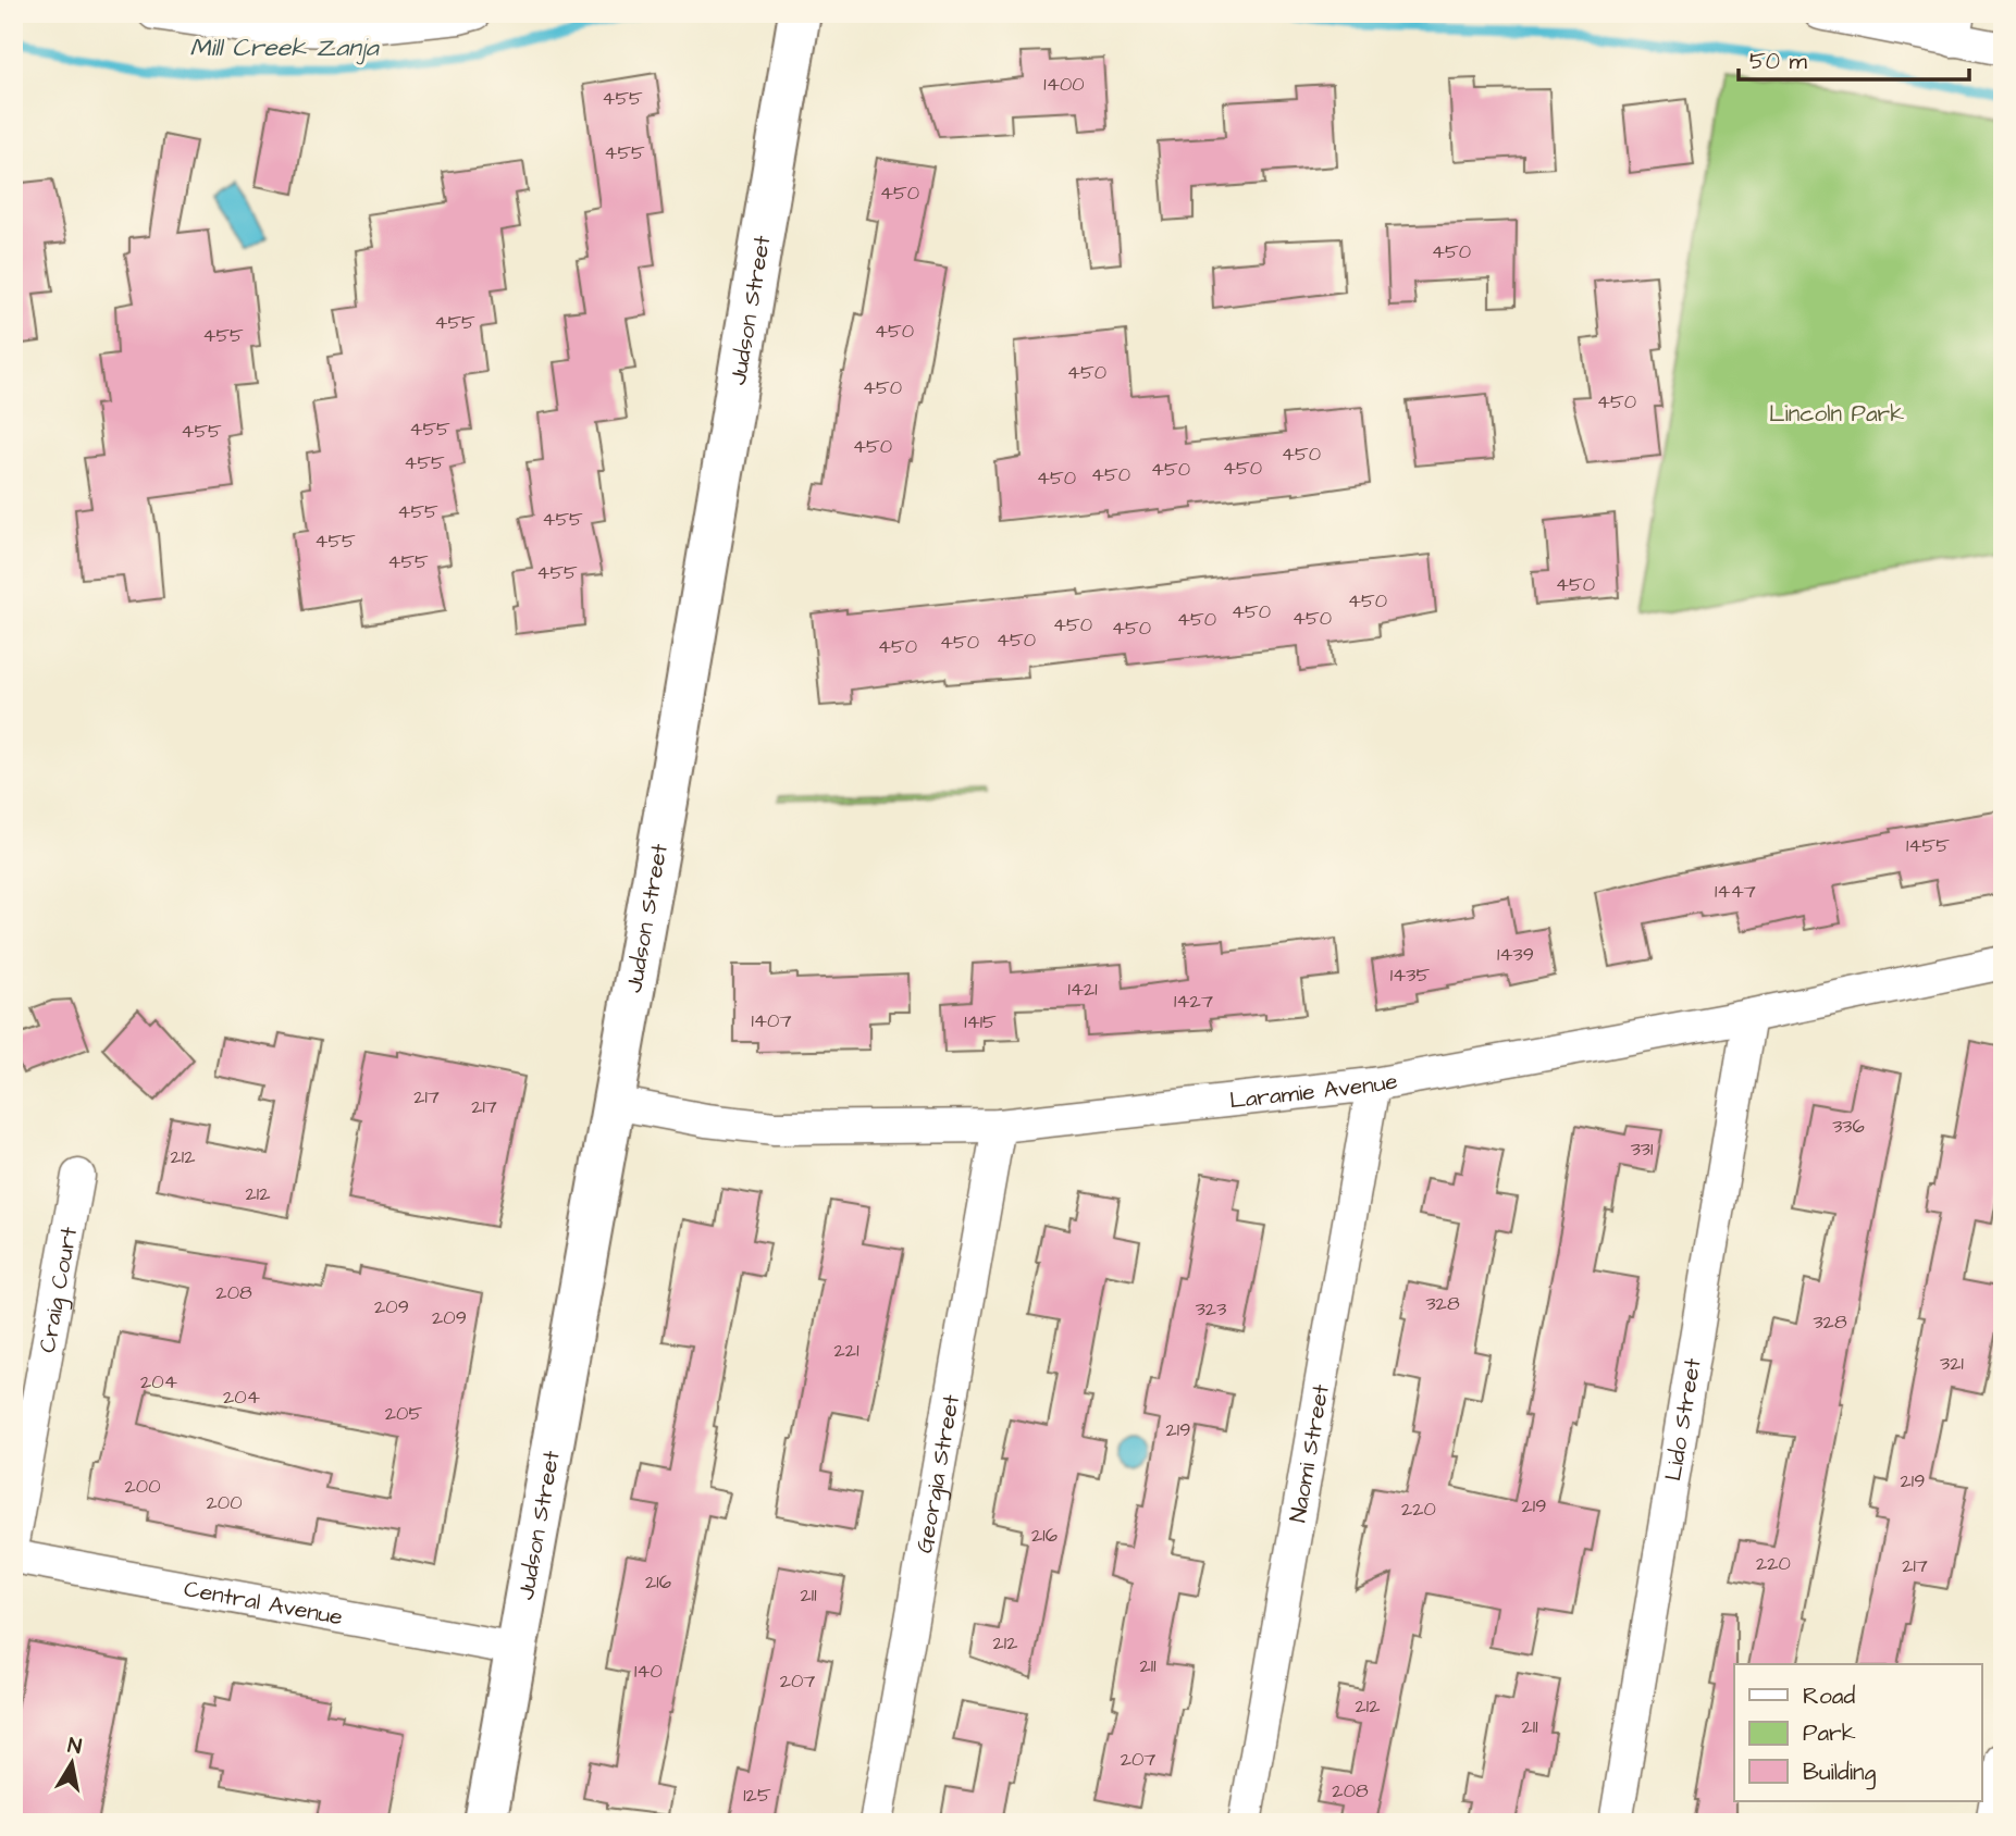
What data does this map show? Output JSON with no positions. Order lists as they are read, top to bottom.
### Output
{
  "streets": {
    "main road": ["Judson Street"],
    "street": [
      "Laramie Avenue",
      "Craig Court",
      "Lido Street",
      "Naomi Street",
      "Georgia Street",
      "Central Avenue"
    ]
  },
  "crossings": [
    ["Judson Street", "Laramie Avenue"],
    ["Judson Street", "Central Avenue"],
    ["Laramie Avenue", "Lido Street"],
    ["Laramie Avenue", "Naomi Street"],
    ["Laramie Avenue", "Georgia Street"]
  ],
  "water": ["Mill Creek Zanja"],
  "parks": ["Lincoln Park"],
  "house_numbers": [
    "1400",
    "455",
    "455",
    "450",
    "450",
    "455",
    "450",
    "455",
    "450",
    "450",
    "450",
    "455",
    "455",
    "450",
    "450",
    "455",
    "450",
    "450",
    "450",
    "450",
    "455",
    "455",
    "455",
    "455",
    "455",
    "450",
    "450",
    "450",
    "450",
    "450",
    "450",
    "450",
    "450",
    "450",
    "450",
    "1455",
    "1447",
    "1439",
    "1435",
    "1421",
    "1427",
    "1407",
    "1415",
    "217",
    "217",
    "336",
    "331",
    "212",
    "212",
    "208",
    "328",
    "209",
    "323",
    "209",
    "328",
    "221",
    "321",
    "204",
    "204",
    "205",
    "219",
    "219",
    "200",
    "200",
    "219",
    "220",
    "216",
    "220",
    "217",
    "216",
    "211",
    "212",
    "211",
    "140",
    "207",
    "212",
    "211",
    "207",
    "208",
    "125"
  ],
  "legend": ["Road", "Park", "Building"],
  "scale_bar": "50 m",
  "north": "top"
}
